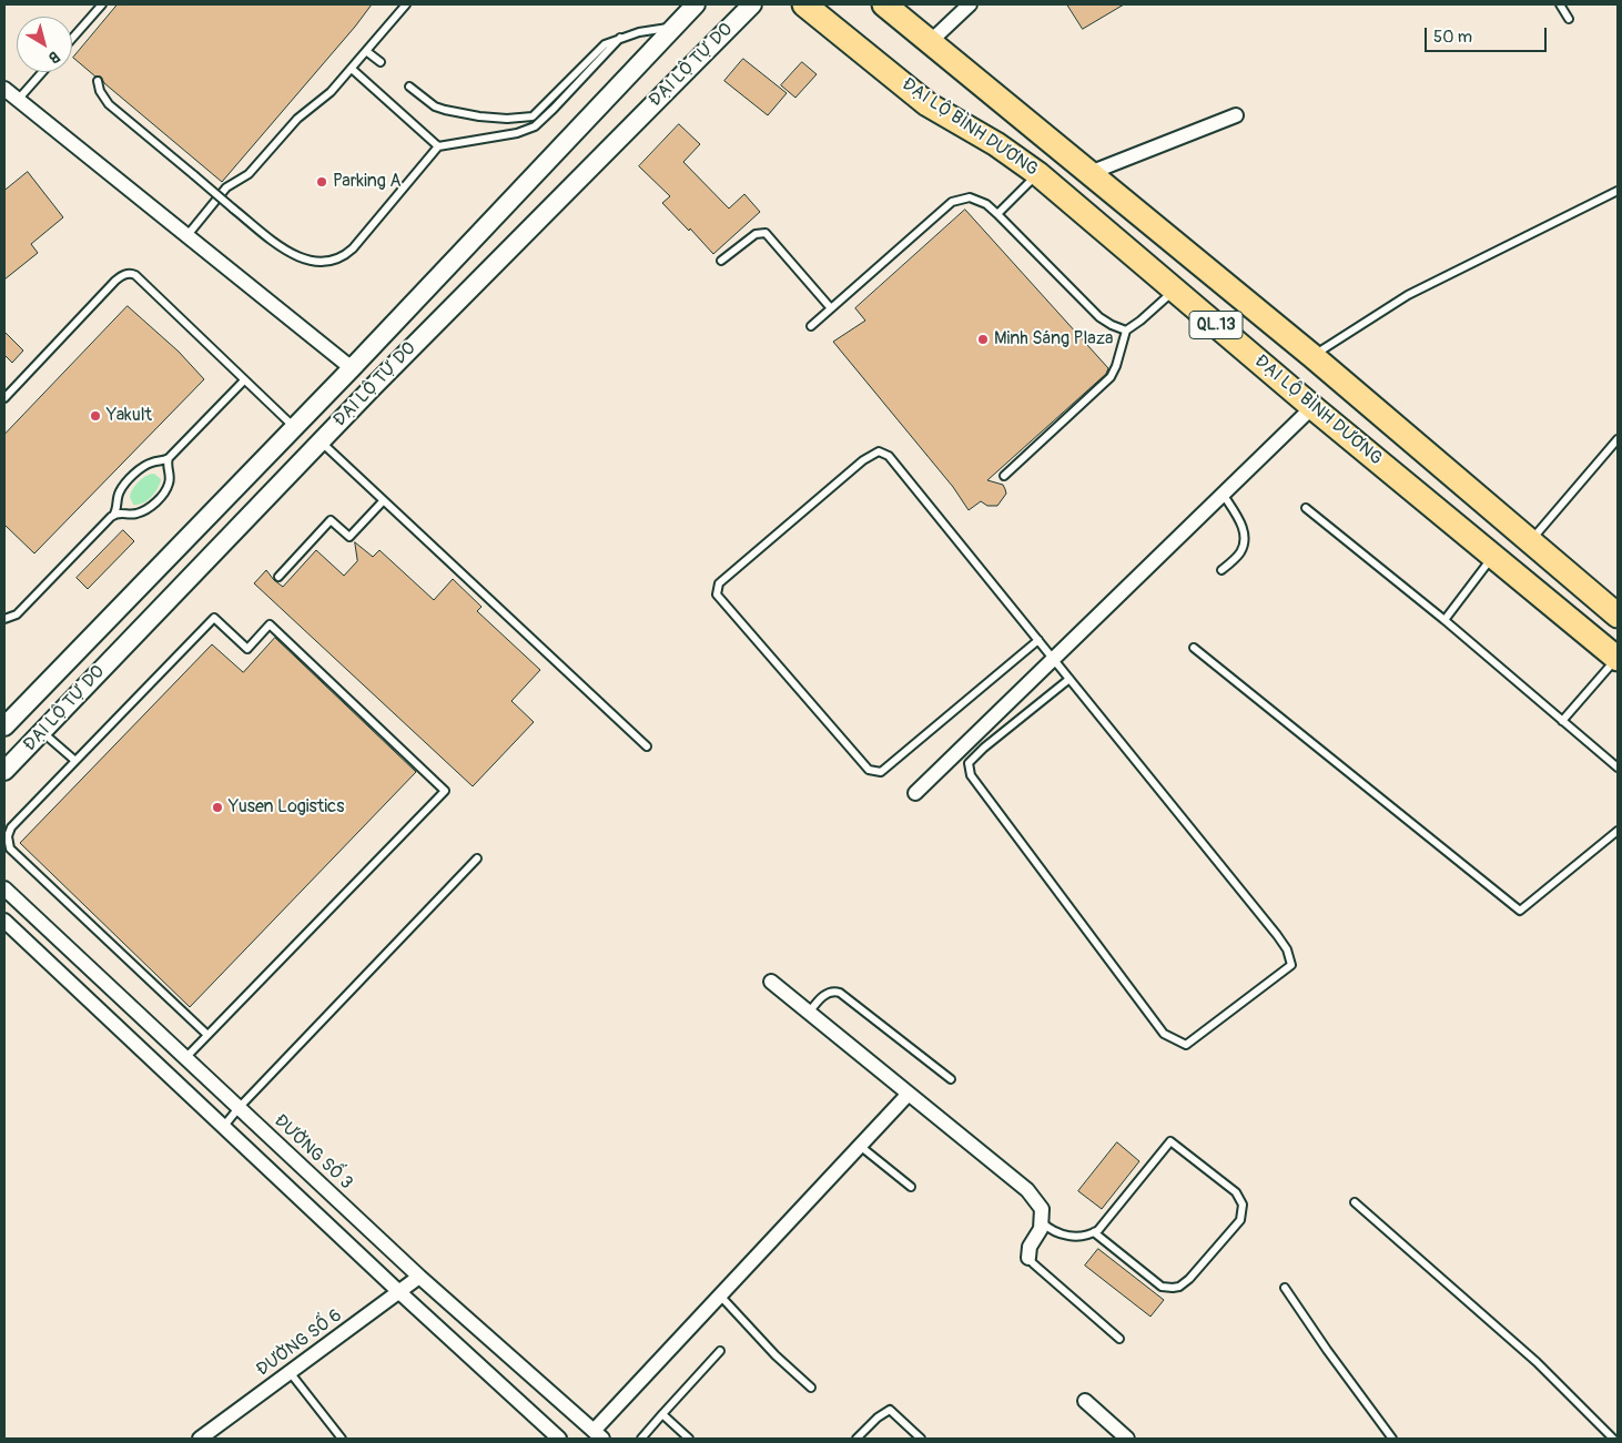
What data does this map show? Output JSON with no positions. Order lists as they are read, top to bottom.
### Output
{
  "streets": {
    "highway": ["ĐẠI LỘ BÌNH DƯƠNG", "QL.13"],
    "street": ["ĐẠI LỘ TỰ DO", "ĐƯỜNG SỐ 3", "ĐƯỜNG SỐ 6"]
  },
  "crossings": [
    ["ĐƯỜNG SỐ 3", "ĐƯỜNG SỐ 6"]
  ],
  "places": [
    "Parking A",
    "Minh Sáng Plaza",
    "Yakult",
    "Yusen Logistics"
  ],
  "scale_bar": "50 m",
  "north": "bottom right"
}
